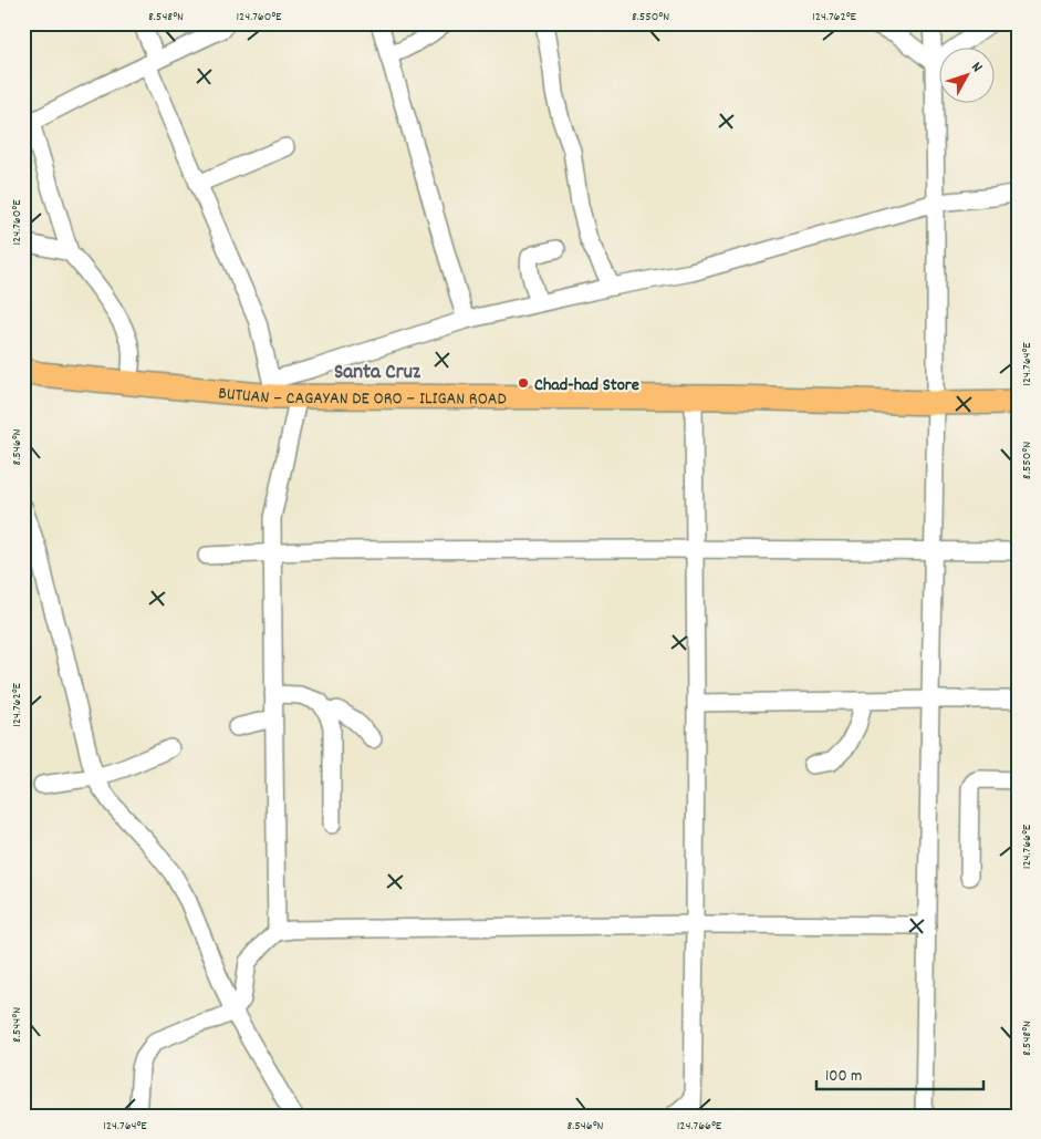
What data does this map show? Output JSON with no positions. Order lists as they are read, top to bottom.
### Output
{
  "streets": {
    "highway": ["BUTUAN – CAGAYAN DE ORO – ILIGAN ROAD"]
  },
  "districts": ["Santa Cruz"],
  "places": ["Chad-had Store"],
  "scale_bar": "100 m",
  "north": "top right",
  "coordinates": [
    "8.548°N",
    "124.760°E",
    "8.550°N",
    "124.762°E",
    "124.764°E",
    "8.546°N",
    "124.766°E",
    "8.544°N"
  ]
}
